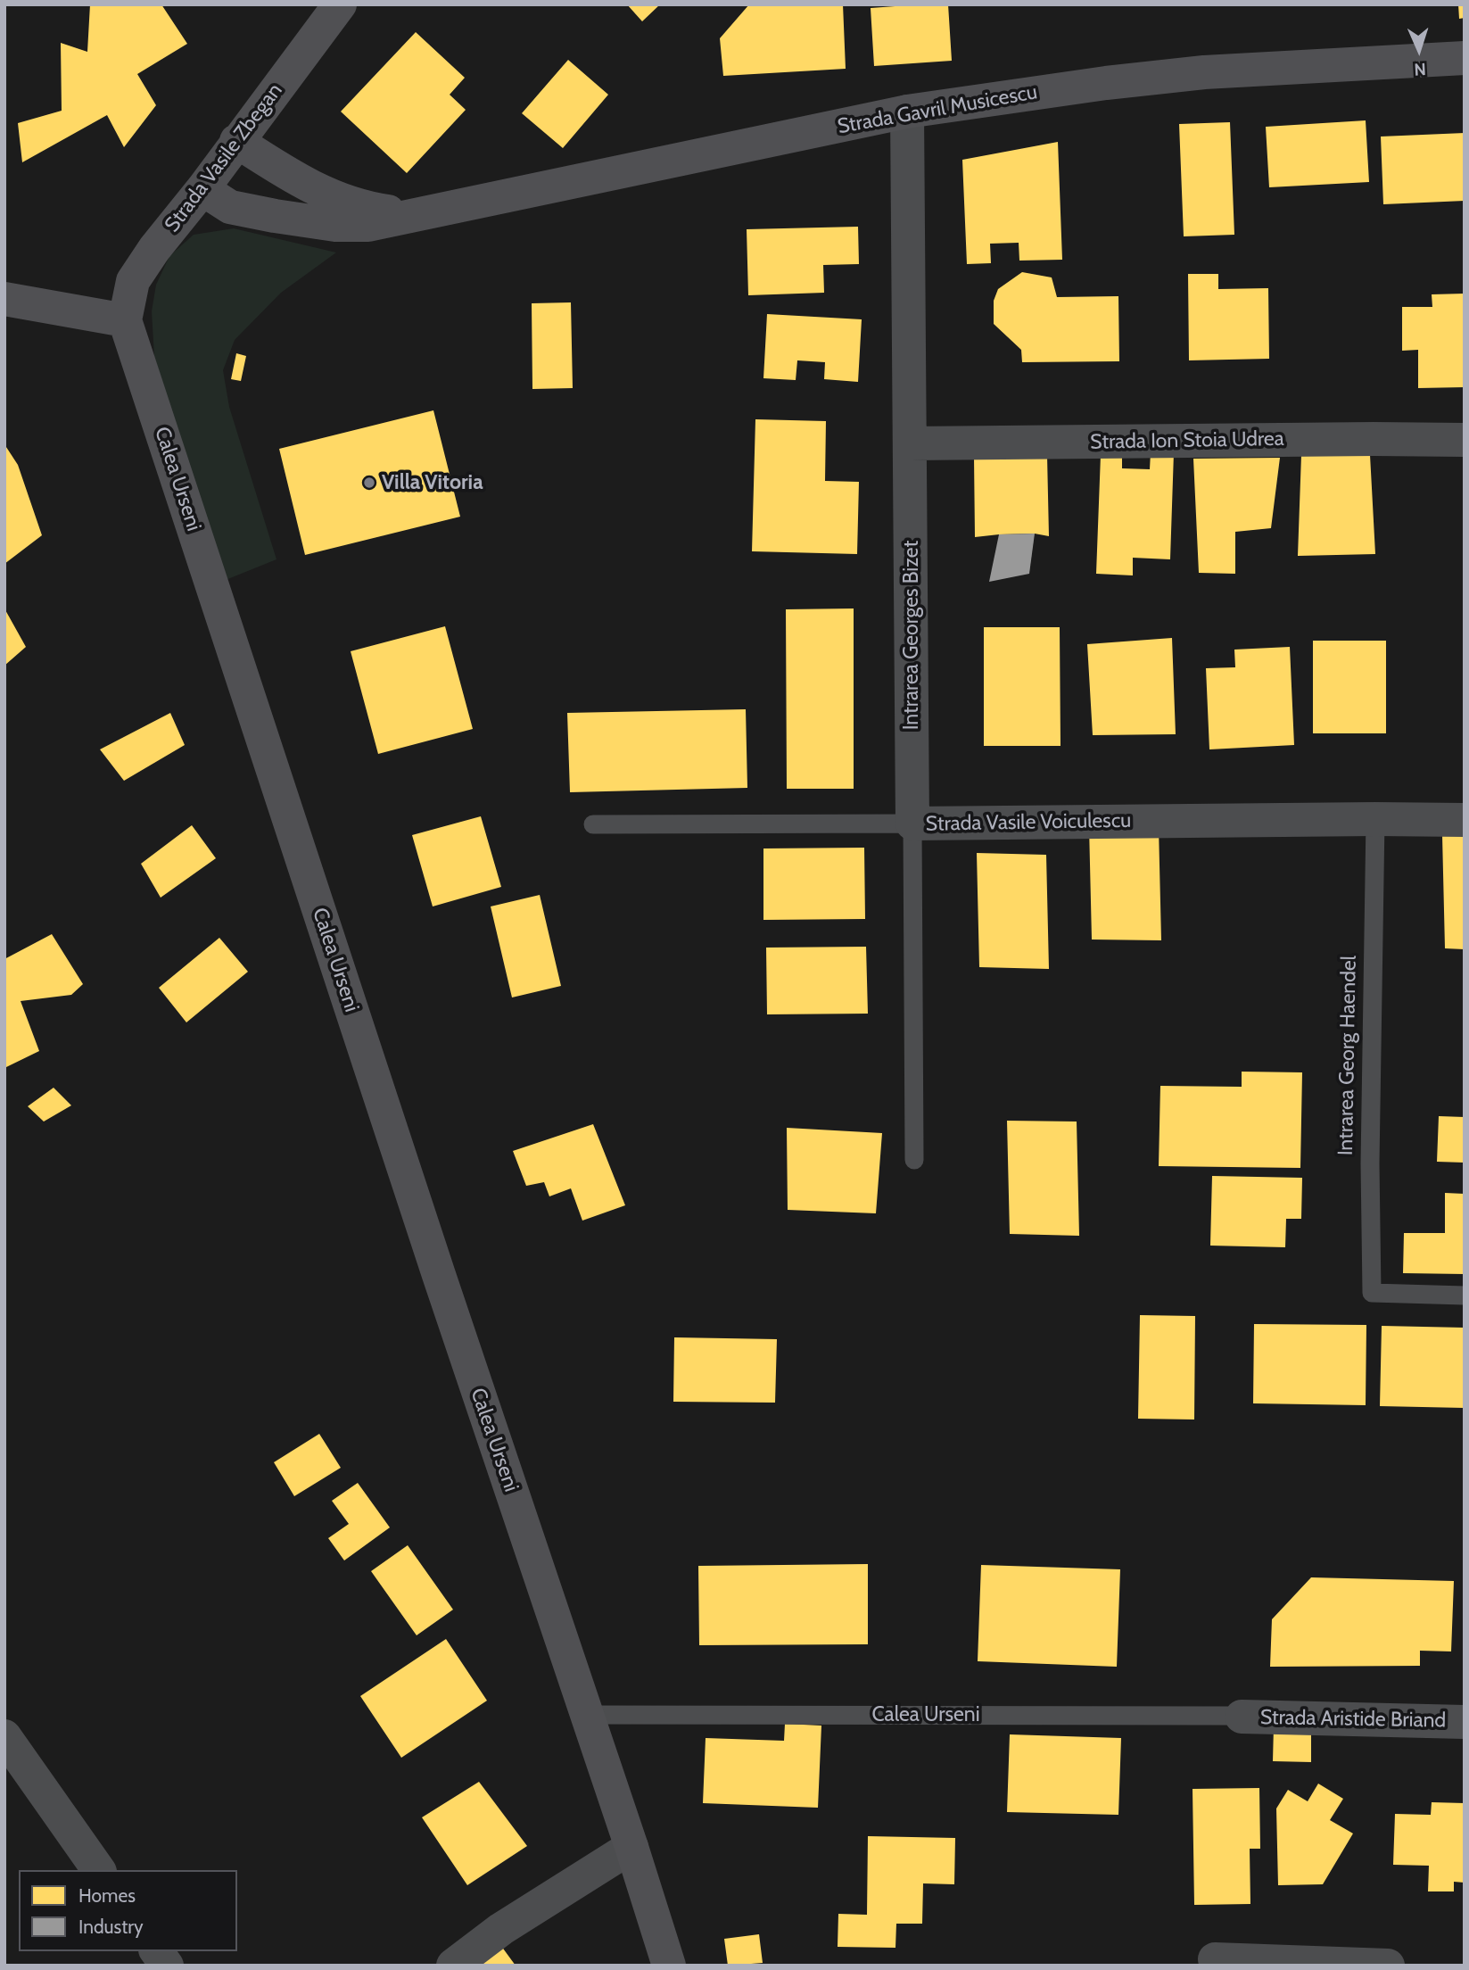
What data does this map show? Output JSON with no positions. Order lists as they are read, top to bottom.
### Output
{
  "streets": {
    "street": [
      "Strada Gavril Musicescu",
      "Strada Vasile Zbegan",
      "Strada Ion Stoia Udrea",
      "Calea Urseni",
      "Intrarea Georges Bizet",
      "Strada Vasile Voiculescu",
      "Strada Aristide Briand"
    ],
    "lane": ["Intrarea Georg Haendel"]
  },
  "crossings": [
    ["Strada Gavril Musicescu", "Strada Vasile Zbegan"],
    ["Strada Gavril Musicescu", "Intrarea Georges Bizet"],
    ["Strada Vasile Zbegan", "Calea Urseni"],
    ["Strada Ion Stoia Udrea", "Intrarea Georges Bizet"],
    ["Calea Urseni", "Strada Aristide Briand"],
    ["Intrarea Georges Bizet", "Strada Vasile Voiculescu"],
    ["Strada Vasile Voiculescu", "Intrarea Georg Haendel"]
  ],
  "places": ["Villa Vitoria"],
  "legend": ["Homes", "Industry"],
  "north": "bottom"
}
